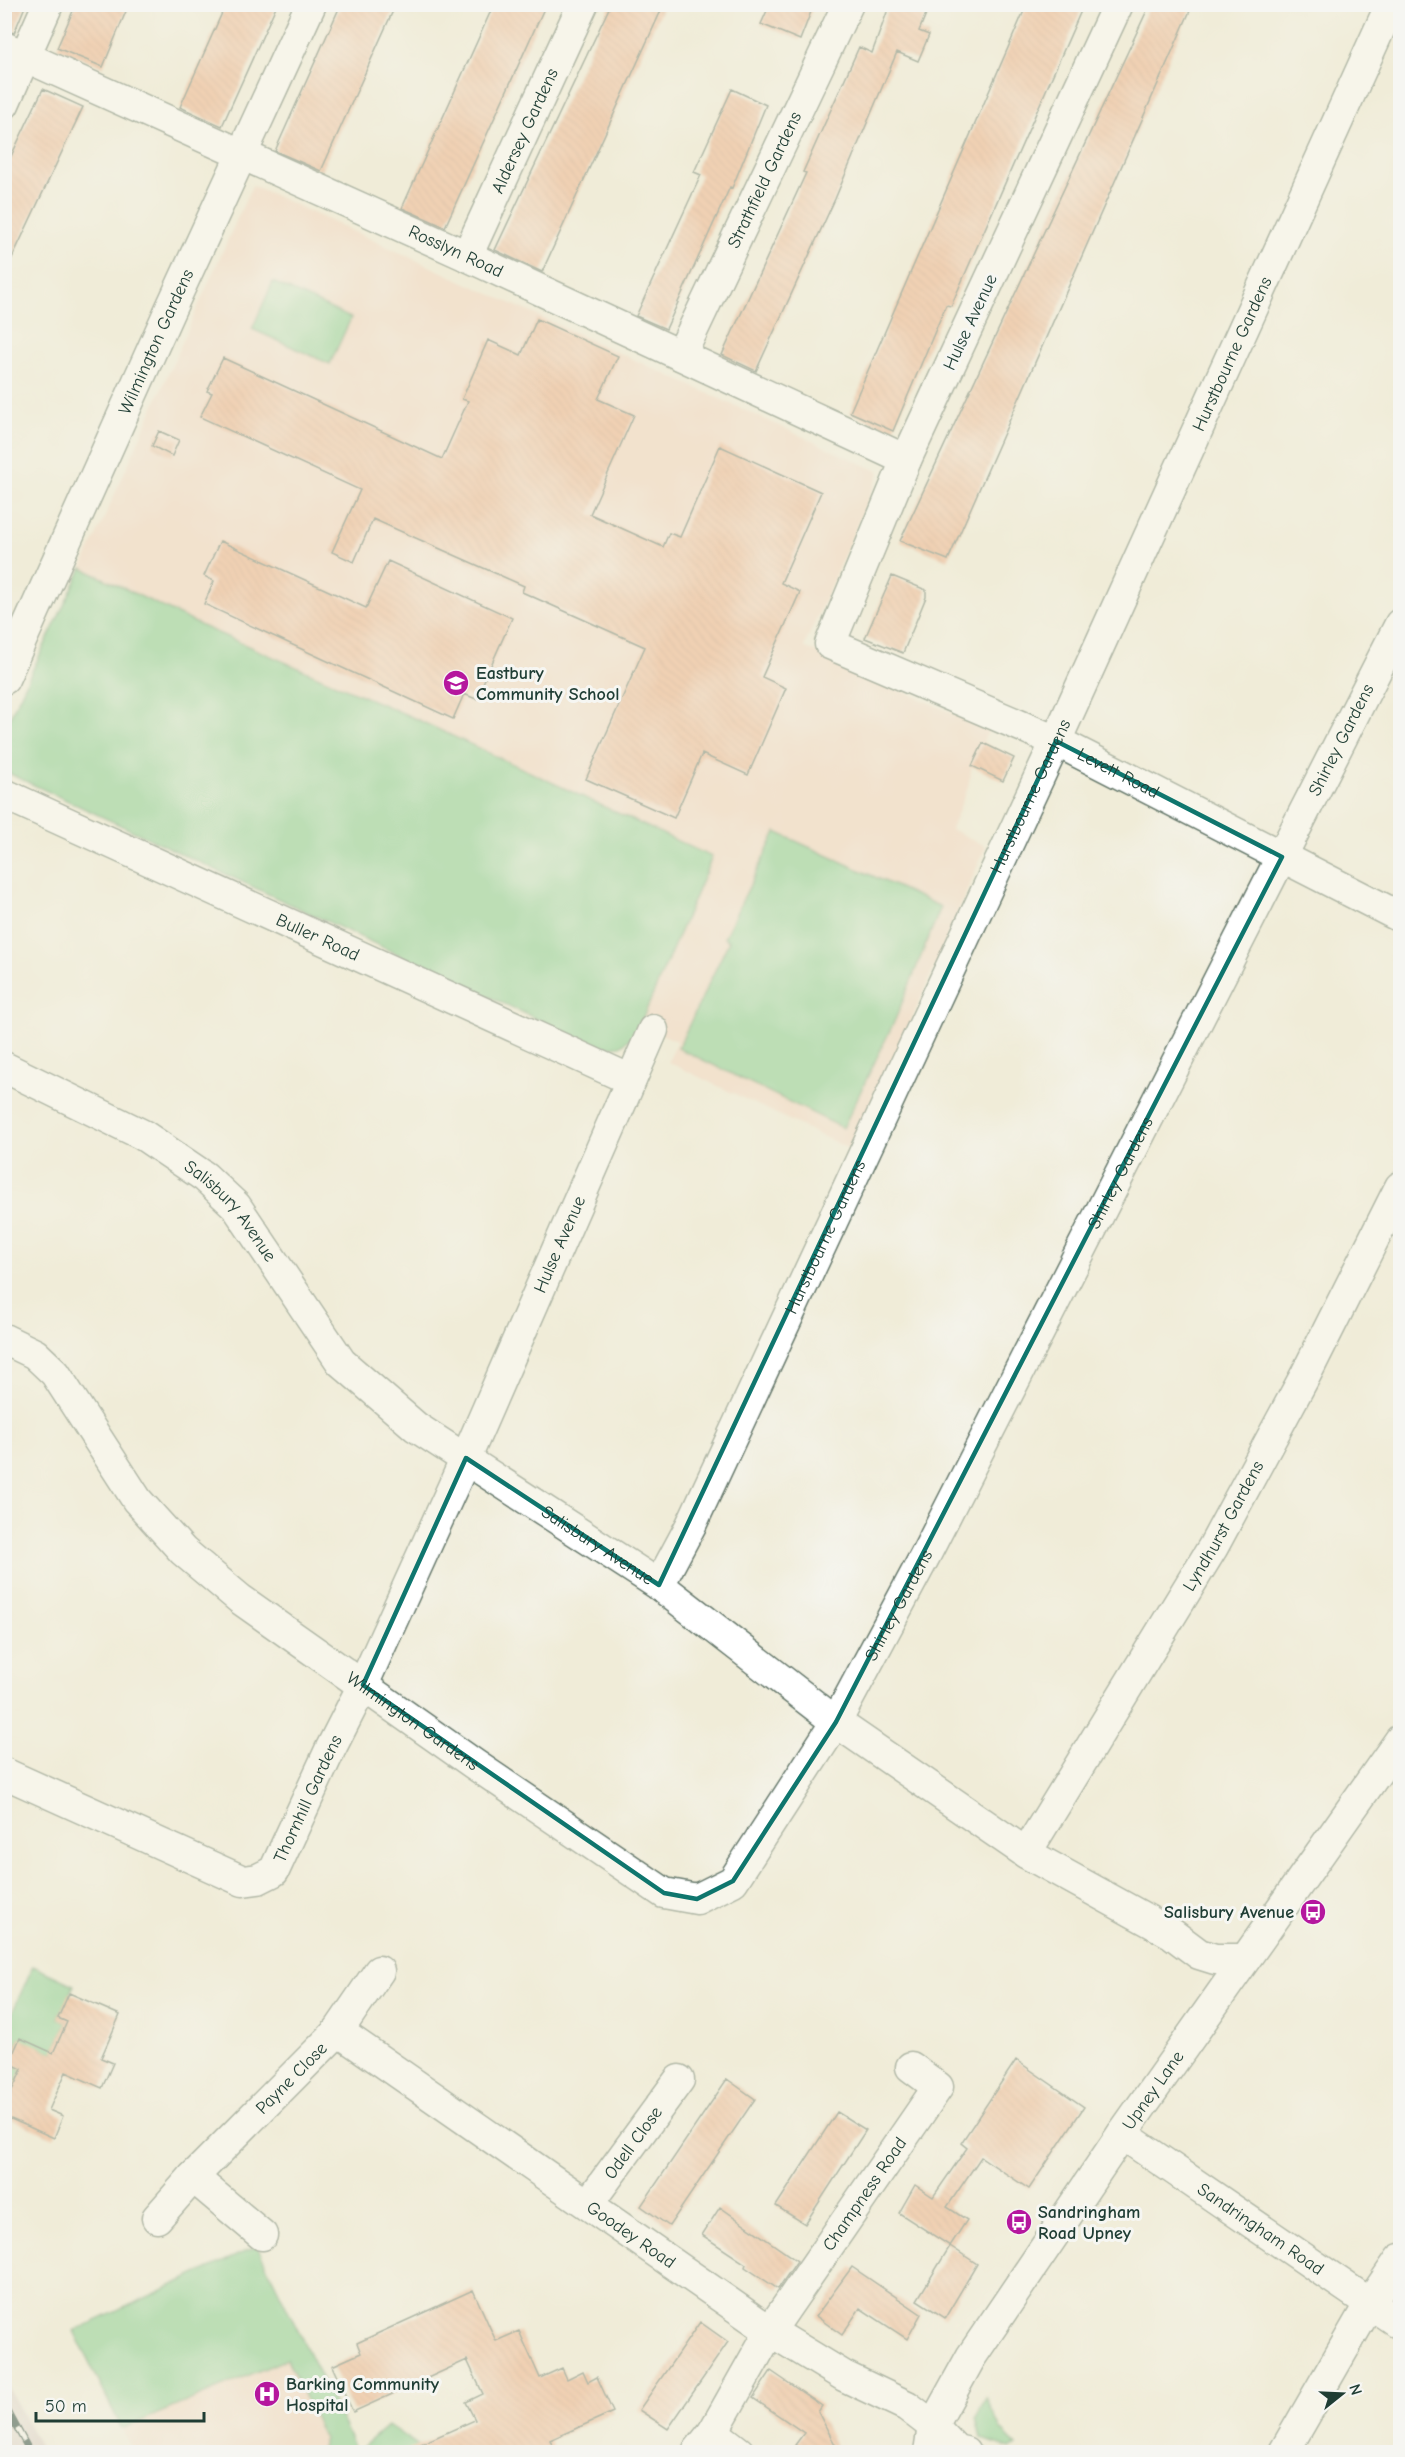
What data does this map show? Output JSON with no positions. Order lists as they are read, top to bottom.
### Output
{
  "streets": {
    "street": [
      "Aldersey Gardens",
      "Strathfield Gardens",
      "Rosslyn Road",
      "Hulse Avenue",
      "Wilmington Gardens",
      "Hurstbourne Gardens",
      "Shirley Gardens",
      "Levett Road",
      "Buller Road",
      "Salisbury Avenue",
      "Lyndhurst Gardens",
      "Thornhill Gardens",
      "Payne Close",
      "Upney Lane",
      "Odell Close",
      "Champness Road",
      "Sandringham Road",
      "Goodey Road"
    ]
  },
  "crossings": [
    ["Aldersey Gardens", "Rosslyn Road"],
    ["Strathfield Gardens", "Rosslyn Road"],
    ["Rosslyn Road", "Hulse Avenue"],
    ["Rosslyn Road", "Wilmington Gardens"],
    ["Hulse Avenue", "Levett Road"],
    ["Hulse Avenue", "Buller Road"],
    ["Hulse Avenue", "Salisbury Avenue"],
    ["Hulse Avenue", "Thornhill Gardens"],
    ["Wilmington Gardens", "Shirley Gardens"],
    ["Wilmington Gardens", "Salisbury Avenue"],
    ["Wilmington Gardens", "Thornhill Gardens"],
    ["Hurstbourne Gardens", "Levett Road"],
    ["Hurstbourne Gardens", "Salisbury Avenue"],
    ["Shirley Gardens", "Levett Road"],
    ["Shirley Gardens", "Salisbury Avenue"],
    ["Salisbury Avenue", "Lyndhurst Gardens"],
    ["Salisbury Avenue", "Thornhill Gardens"],
    ["Salisbury Avenue", "Upney Lane"],
    ["Payne Close", "Goodey Road"],
    ["Upney Lane", "Sandringham Road"],
    ["Upney Lane", "Goodey Road"],
    ["Odell Close", "Goodey Road"],
    ["Champness Road", "Goodey Road"]
  ],
  "places": {
    "school or university": ["Eastbury Community School"],
    "bus stop": ["Salisbury Avenue", "Sandringham Road Upney"],
    "hospital": ["Barking Community Hospital"]
  },
  "scale_bar": "50 m",
  "north": "right"
}
